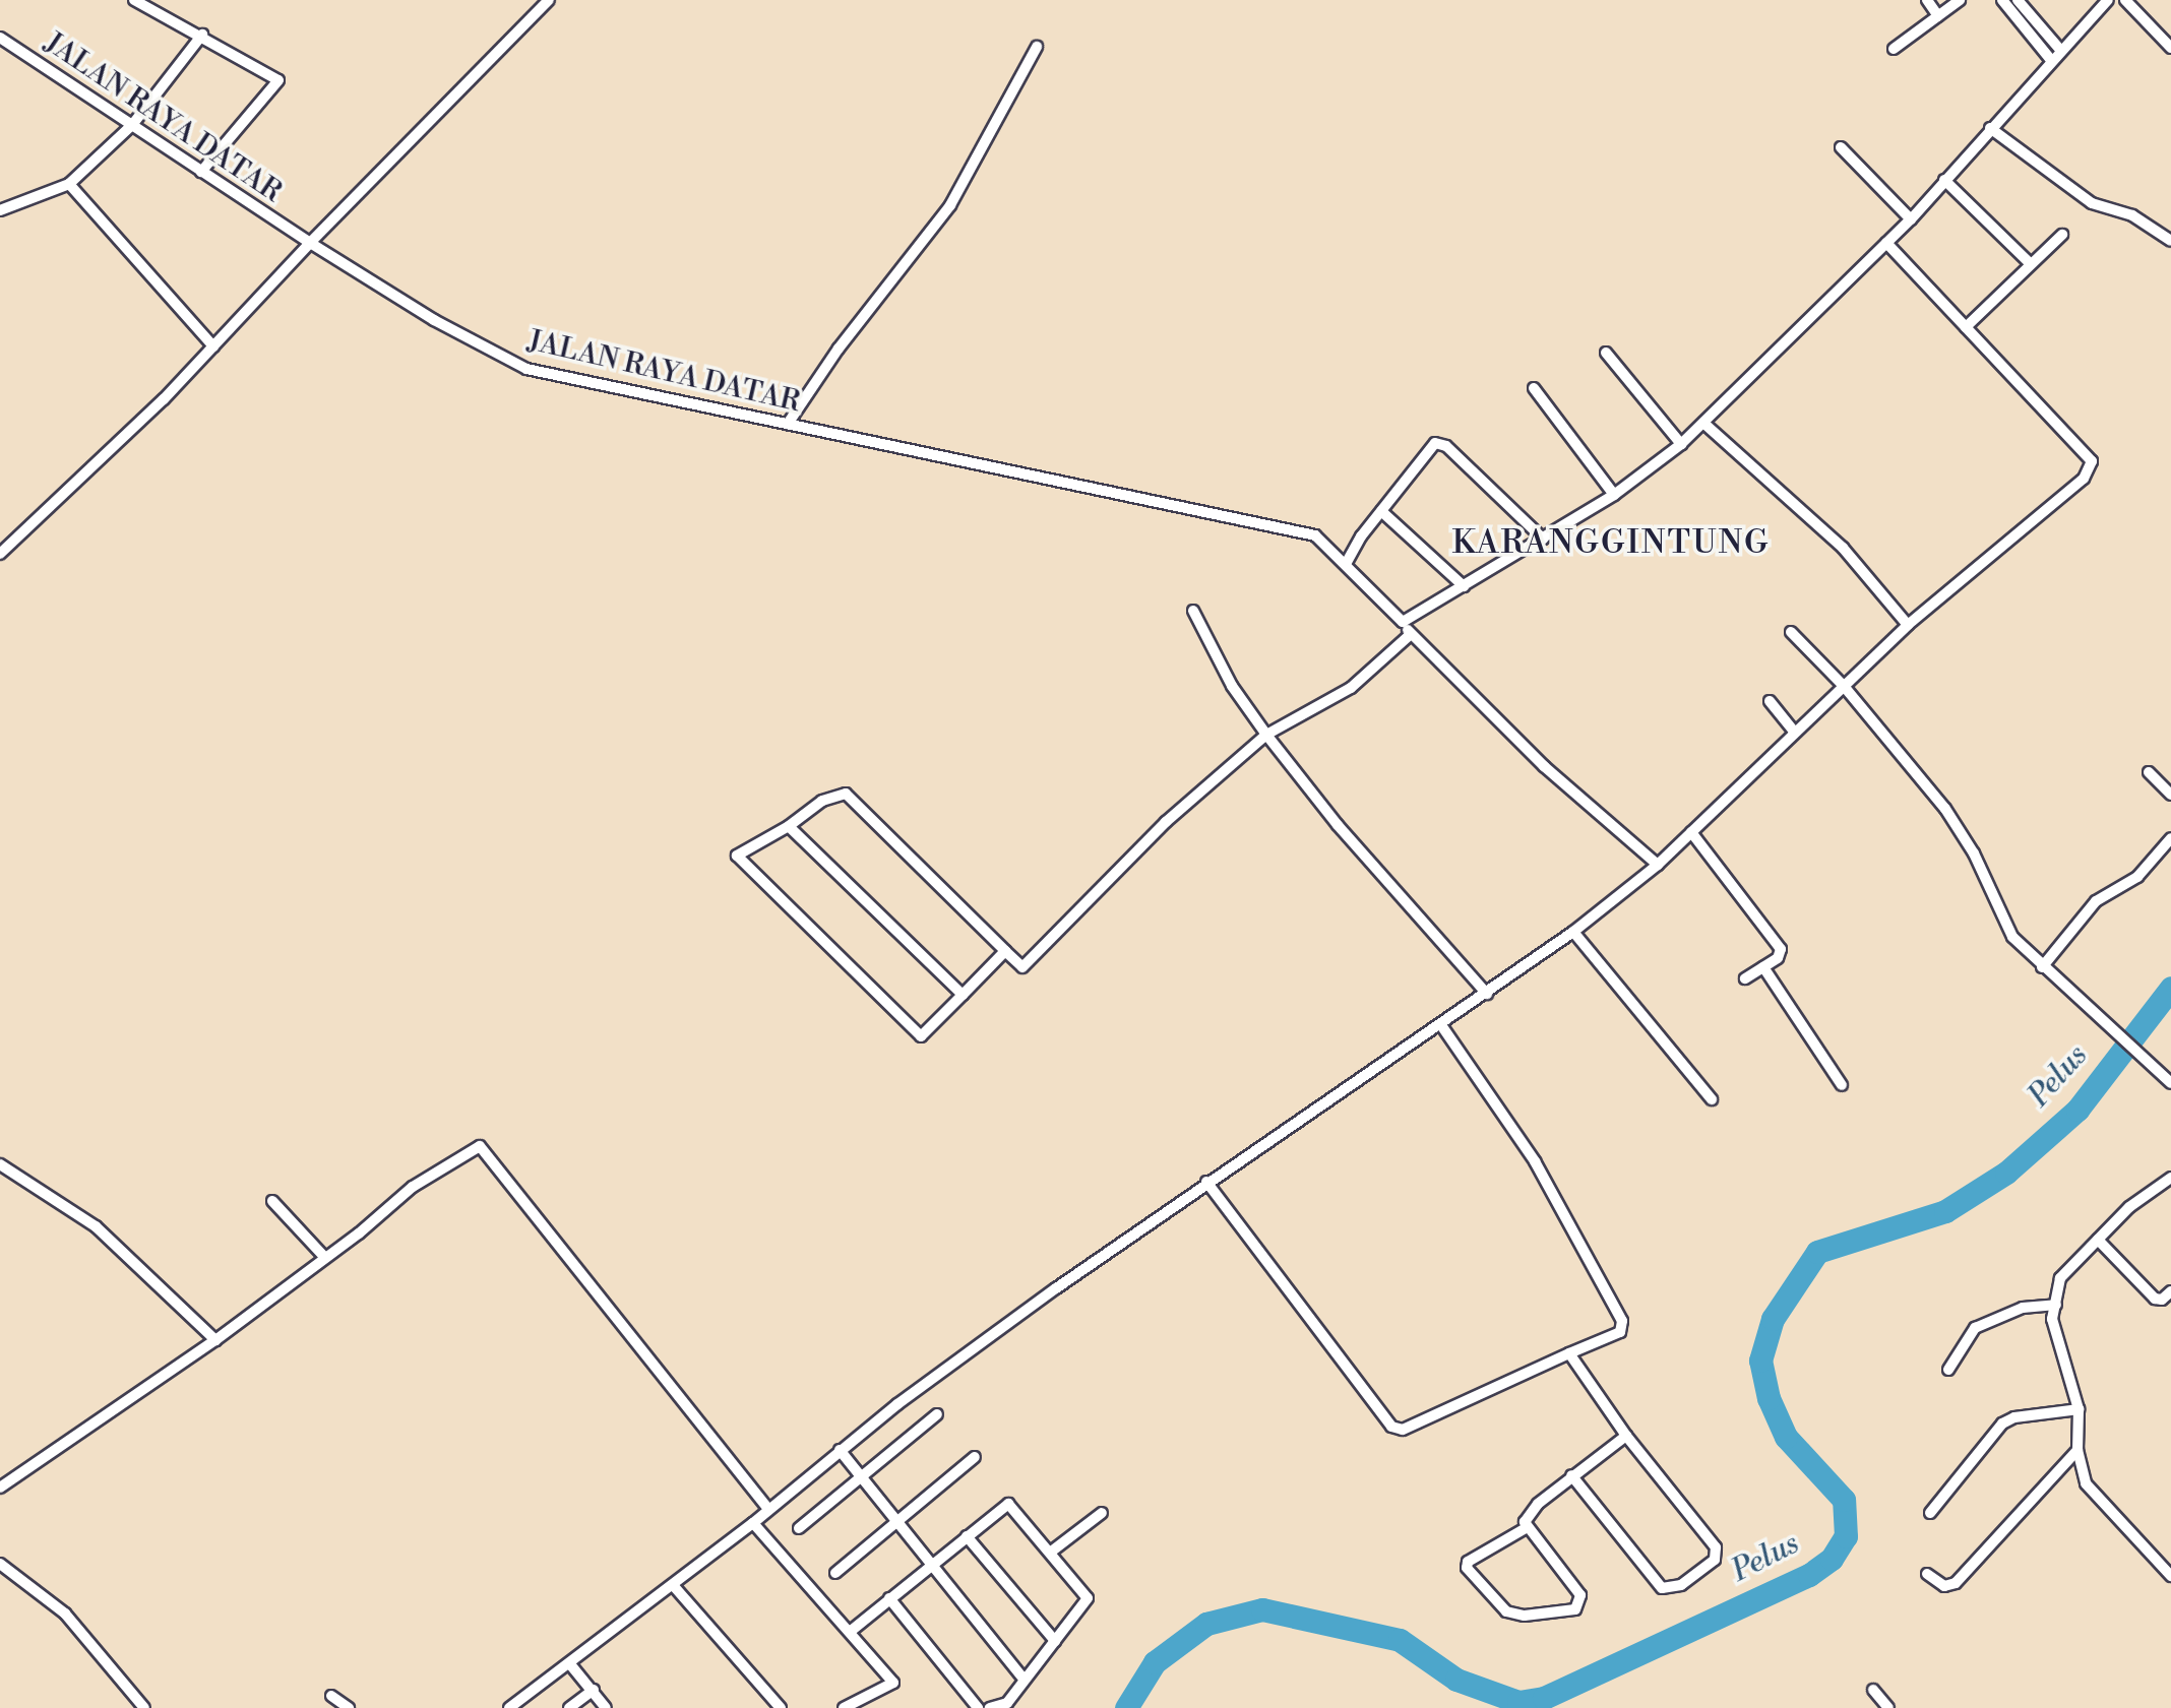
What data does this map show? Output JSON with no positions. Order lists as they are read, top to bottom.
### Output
{
  "streets": {
    "street": ["JALAN RAYA DATAR"]
  },
  "districts": ["KARANGGINTUNG"],
  "water": ["Pelus"]
}
